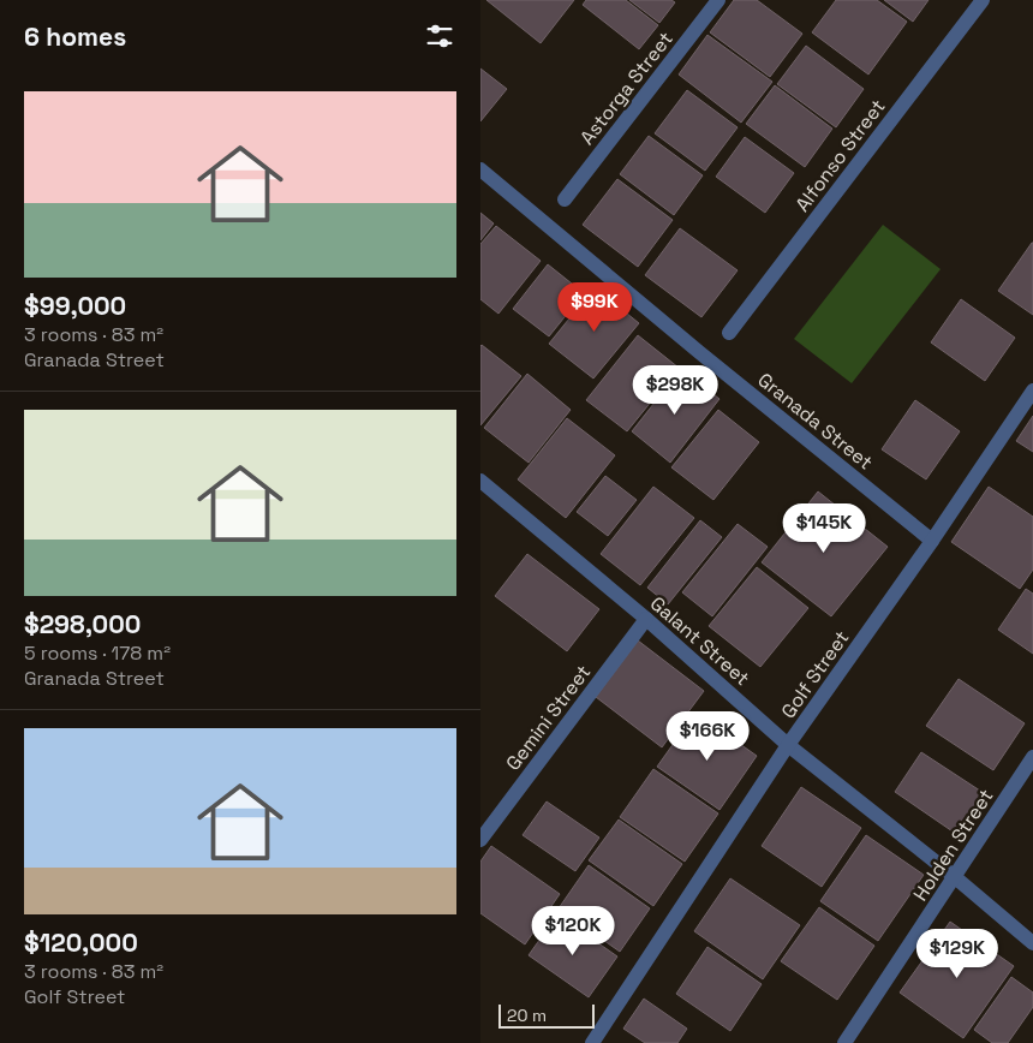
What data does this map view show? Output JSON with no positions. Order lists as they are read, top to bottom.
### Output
{
  "streets": {
    "street": [
      "Astorga Street",
      "Alfonso Street",
      "Granada Street",
      "Galant Street",
      "Golf Street",
      "Gemini Street",
      "Holden Street"
    ]
  },
  "crossings": [
    ["Granada Street", "Golf Street"],
    ["Galant Street", "Golf Street"],
    ["Galant Street", "Gemini Street"],
    ["Galant Street", "Holden Street"]
  ],
  "scale_bar": "20 m",
  "page": {
    "heading": "6 homes",
    "list": [
      {
        "name": "$99,000",
        "note": "3 rooms · 83 m² · Granada Street"
      },
      {
        "name": "$298,000",
        "note": "5 rooms · 178 m² · Granada Street"
      },
      {
        "name": "$120,000",
        "note": "3 rooms · 83 m² · Golf Street"
      }
    ],
    "price": [
      "$99K",
      "$298K",
      "$145K",
      "$166K",
      "$120K",
      "$129K"
    ],
    "scale": "20 m"
  }
}
